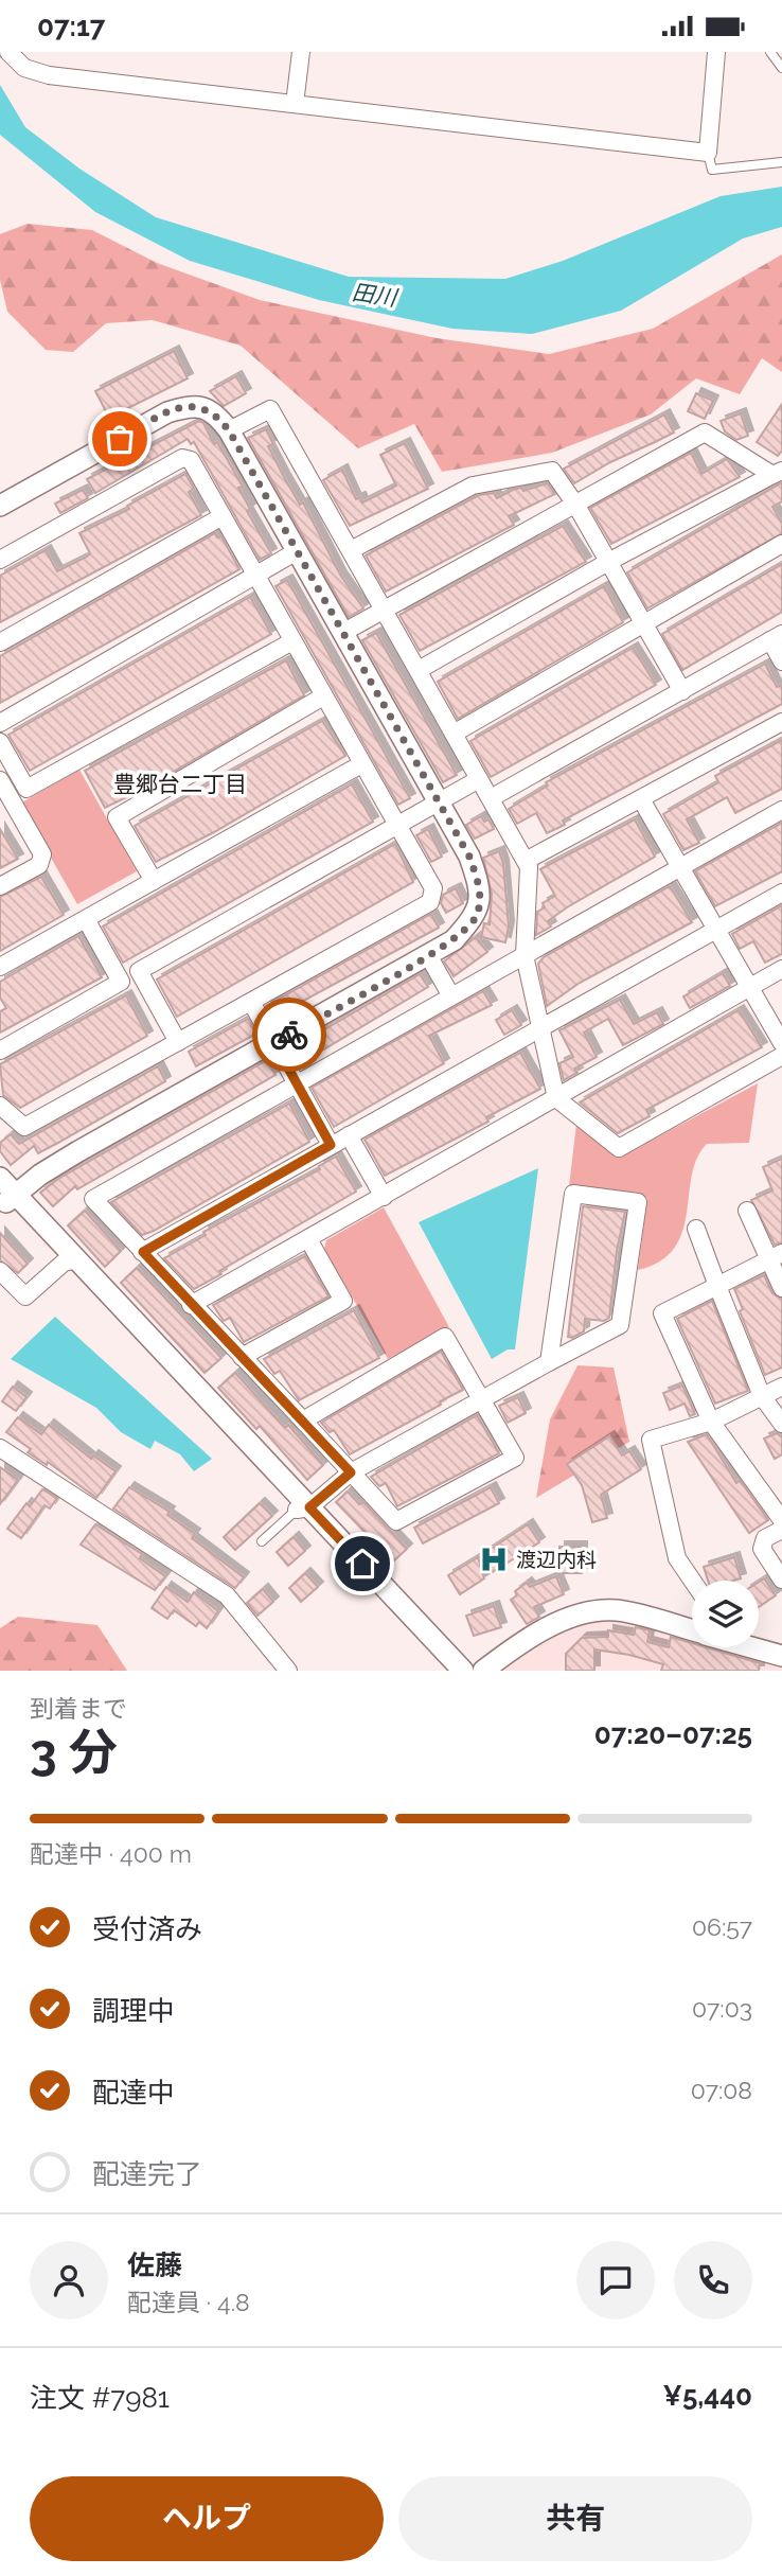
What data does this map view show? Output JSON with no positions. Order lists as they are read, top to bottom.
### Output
{
  "districts": ["豊郷台二丁目"],
  "water": ["田川"],
  "places": {
    "hospital": ["渡辺内科"]
  },
  "page": {
    "status": "07:17",
    "heading": ["3 分", "到着まで", "07:20–07:25"],
    "panel": [
      "佐藤",
      "配達員 · 4.8",
      "注文 #7981",
      "¥5,440"
    ],
    "bar": "配達中 · 400 m",
    "list": [
      ["受付済み", "06:57"],
      ["調理中", "07:03"],
      ["配達中", "07:08"],
      "配達完了"
    ],
    "buttons": ["ヘルプ", "共有"]
  }
}
